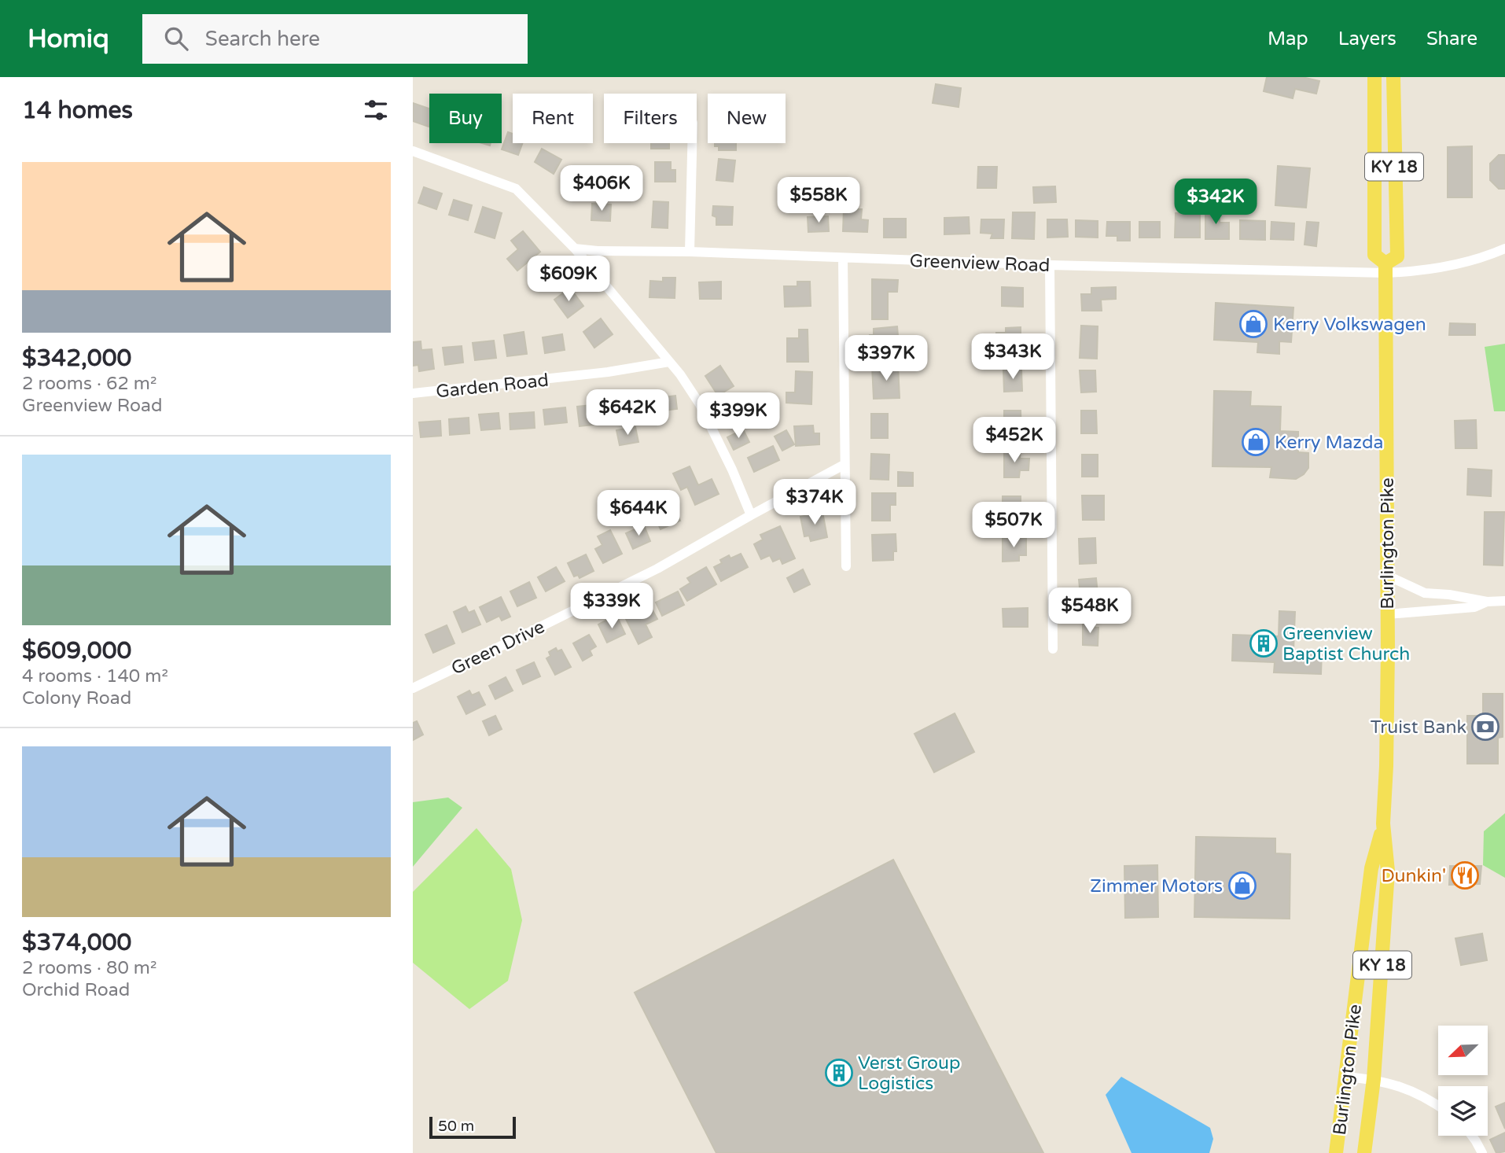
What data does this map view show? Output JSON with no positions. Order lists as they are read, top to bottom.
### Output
{
  "streets": {
    "main road": ["KY 18", "Burlington Pike"],
    "street": ["Greenview Road", "Garden Road", "Green Drive"]
  },
  "crossings": [
    ["Greenview Road", "Burlington Pike"]
  ],
  "places": {
    "shop": ["Kerry Volkswagen", "Kerry Mazda", "Zimmer Motors"],
    "building": ["Greenview Baptist Church", "Verst Group Logistics"],
    "bank": ["Truist Bank"],
    "restaurant": ["Dunkin'"]
  },
  "scale_bar": "50 m",
  "north": "bottom left",
  "page": {
    "header": "Homiq",
    "search": "Search here",
    "nav": ["Map", "Layers", "Share"],
    "heading": "14 homes",
    "chip": [
      "Buy",
      "Rent",
      "Filters",
      "New"
    ],
    "list": [
      {
        "name": "$342,000",
        "note": "2 rooms · 62 m² · Greenview Road"
      },
      {
        "name": "$609,000",
        "note": "4 rooms · 140 m² · Colony Road"
      },
      {
        "name": "$374,000",
        "note": "2 rooms · 80 m² · Orchid Road"
      }
    ],
    "price": [
      "$406K",
      "$558K",
      "$342K",
      "$609K",
      "$343K",
      "$397K",
      "$642K",
      "$399K",
      "$452K",
      "$374K",
      "$644K",
      "$507K",
      "$339K",
      "$548K"
    ],
    "scale": "50 m"
  }
}
